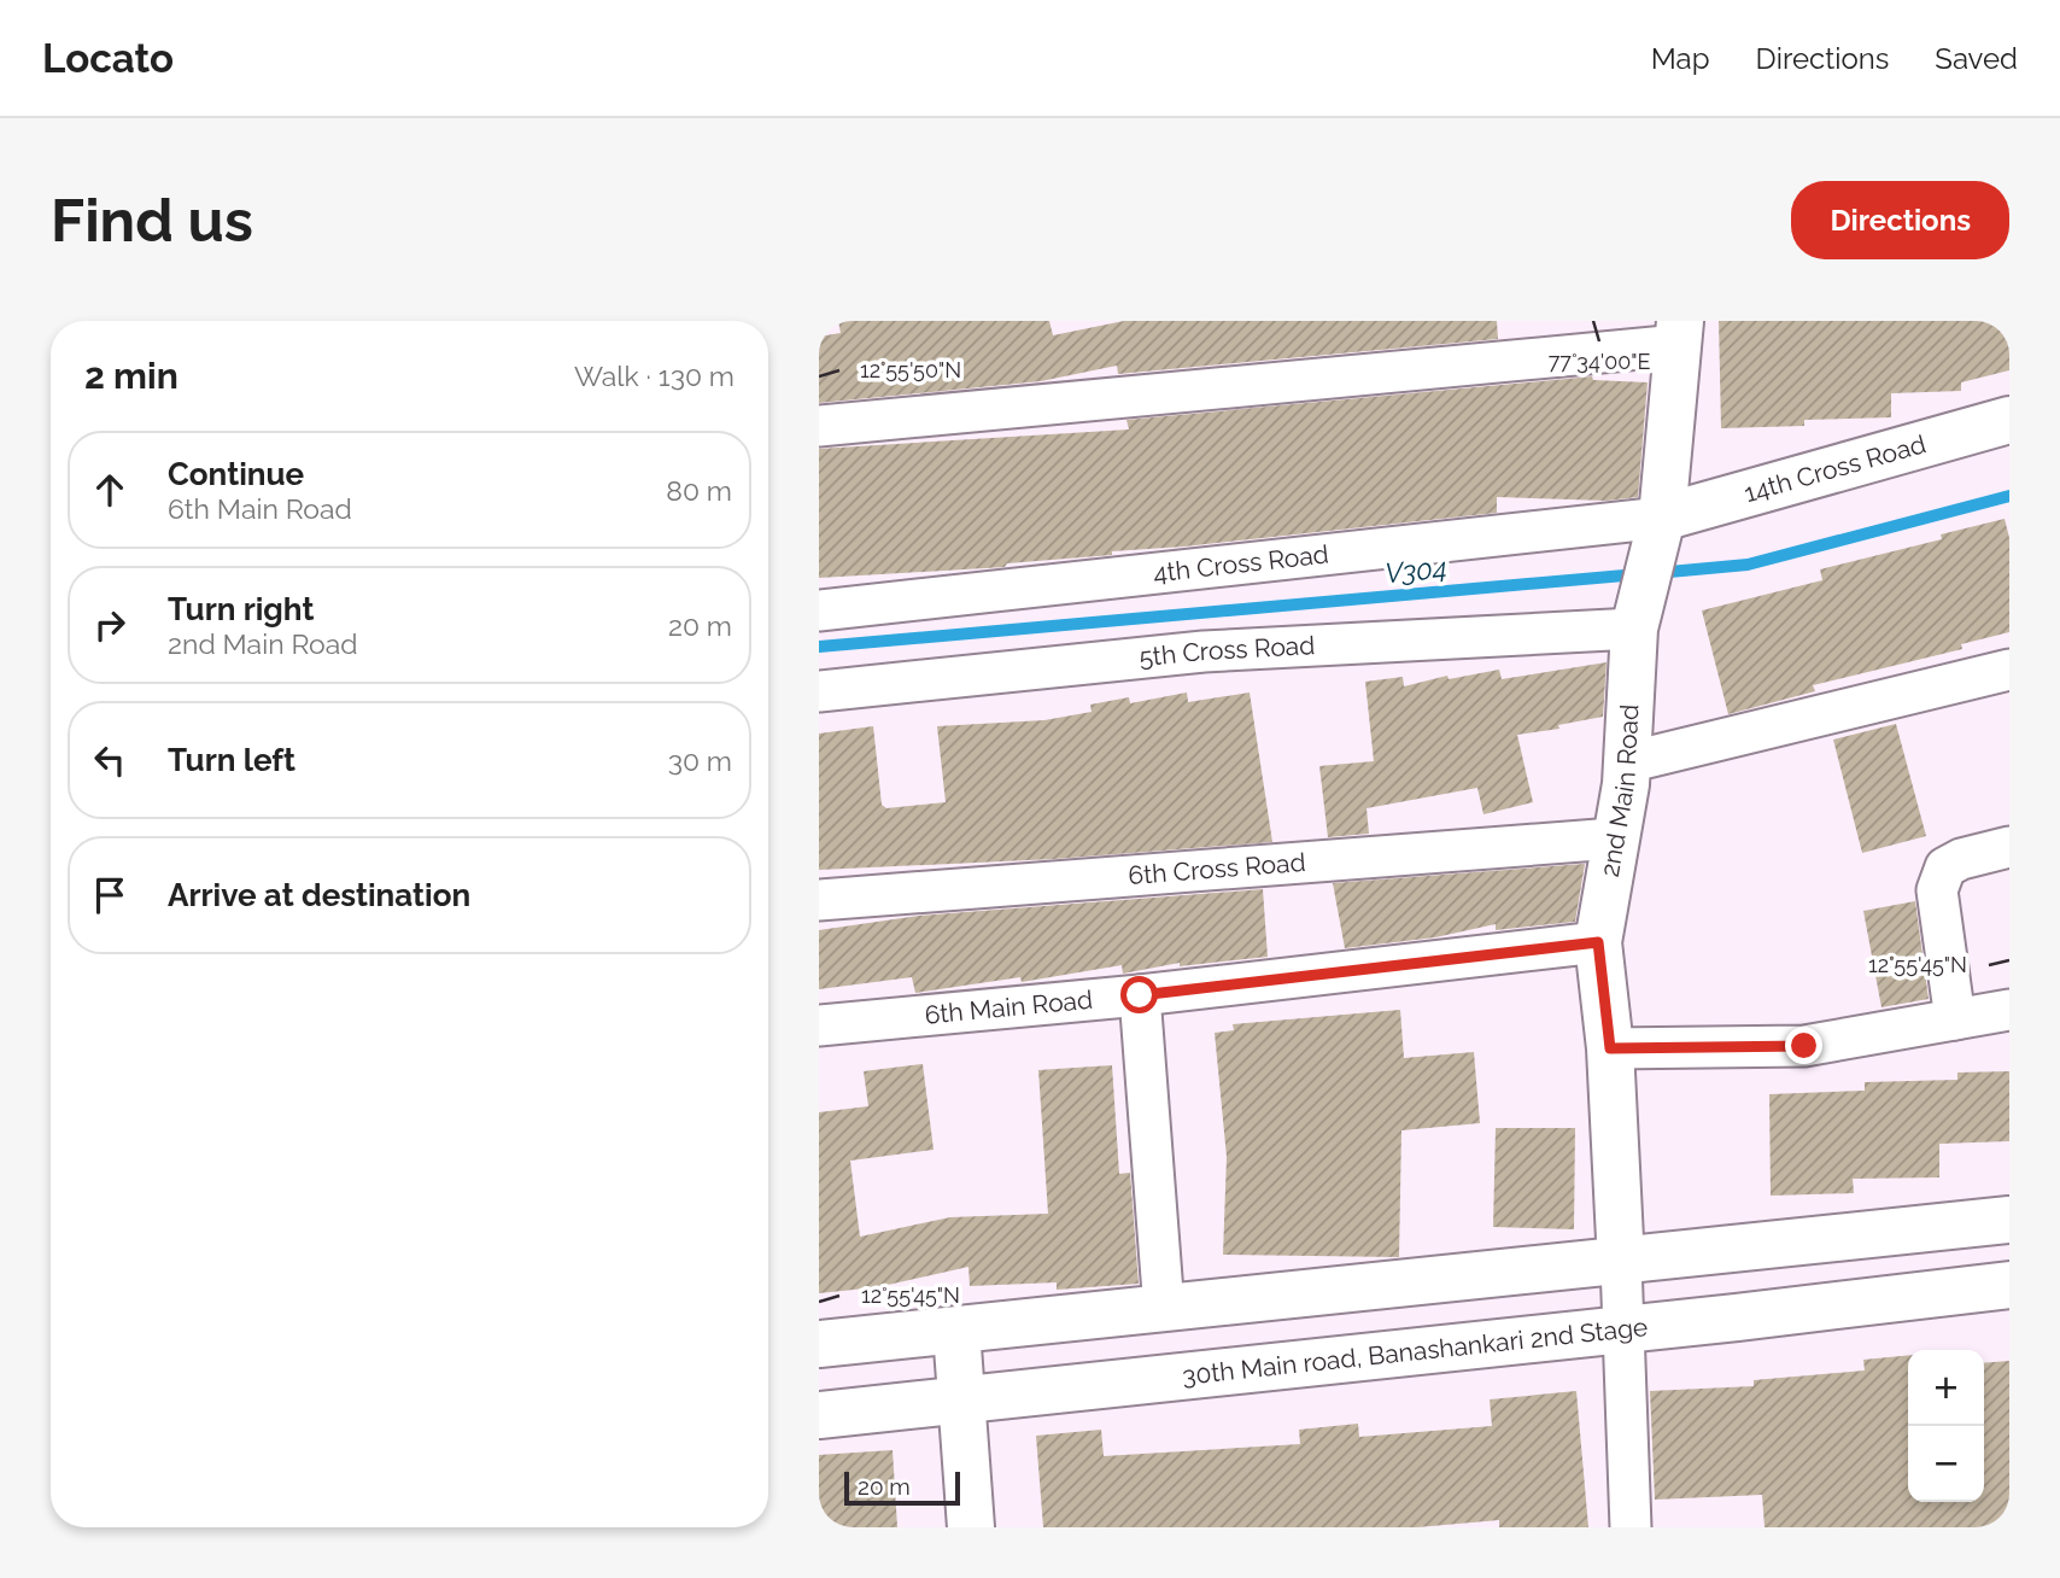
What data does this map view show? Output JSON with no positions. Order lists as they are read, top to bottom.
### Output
{
  "streets": {
    "main road": ["14th Cross Road", "2nd Main Road", "30th Main road, Banashankari 2nd Stage"],
    "street": [
      "4th Cross Road",
      "5th Cross Road",
      "6th Cross Road",
      "6th Main Road"
    ]
  },
  "crossings": [
    ["14th Cross Road", "4th Cross Road"],
    ["14th Cross Road", "5th Cross Road"],
    ["14th Cross Road", "2nd Main Road"],
    ["4th Cross Road", "5th Cross Road"],
    ["4th Cross Road", "2nd Main Road"],
    ["5th Cross Road", "2nd Main Road"],
    ["2nd Main Road", "6th Cross Road"],
    ["2nd Main Road", "6th Main Road"]
  ],
  "water": ["V304"],
  "scale_bar": "20 m",
  "page": {
    "header": "Locato",
    "nav": ["Map", "Directions", "Saved"],
    "buttons": "Directions",
    "title": "Find us",
    "heading": ["2 min", "Walk · 130 m"],
    "list": [
      ["Continue", "6th Main Road", "80 m"],
      ["Turn right", "2nd Main Road", "20 m"],
      ["Turn left", "30 m"],
      "Arrive at destination"
    ],
    "map_buttons": ["+", "−"],
    "scale": "20 m"
  },
  "coordinates": ["77°34'00\"E", "12°55'50\"N", "12°55'45\"N"]
}
